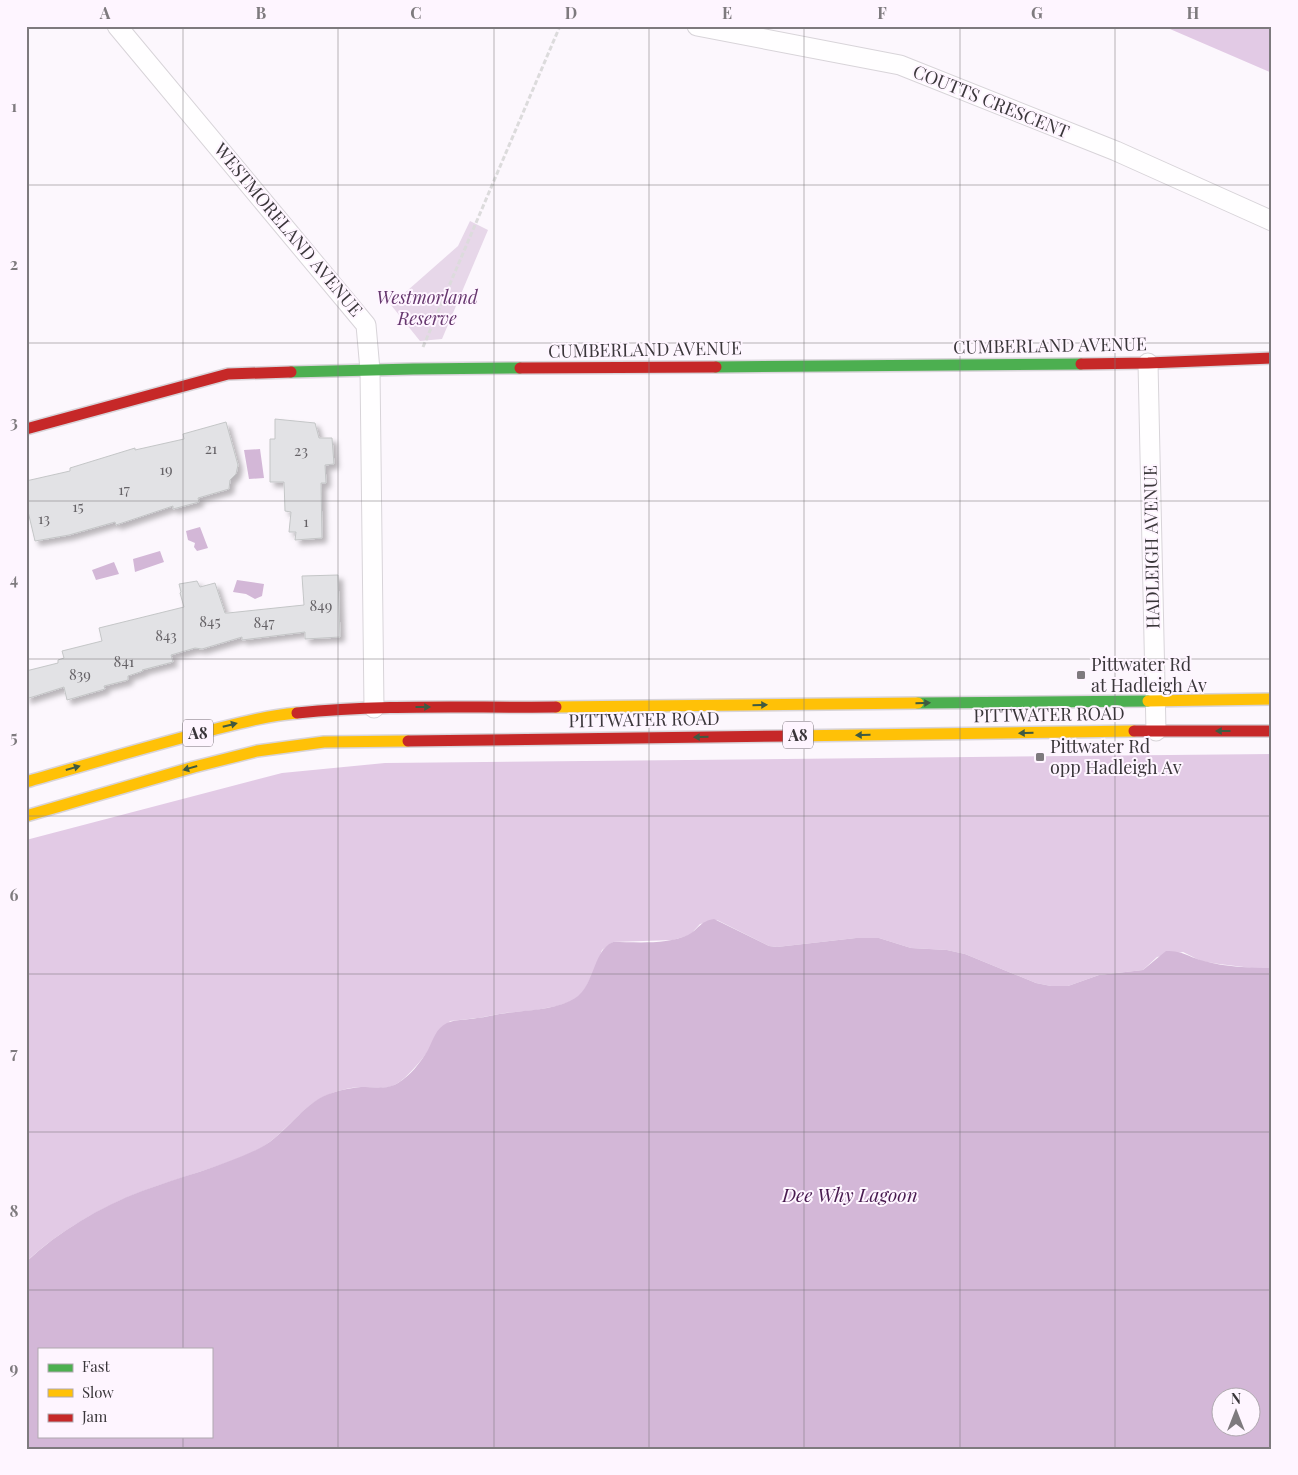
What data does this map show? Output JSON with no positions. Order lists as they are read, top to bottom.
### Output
{
  "streets": {
    "main road": ["CUMBERLAND AVENUE", "PITTWATER ROAD", "A8"],
    "street": ["COUTTS CRESCENT", "WESTMORELAND AVENUE", "HADLEIGH AVENUE"]
  },
  "crossings": [
    ["WESTMORELAND AVENUE", "CUMBERLAND AVENUE"],
    ["WESTMORELAND AVENUE", "PITTWATER ROAD"],
    ["CUMBERLAND AVENUE", "HADLEIGH AVENUE"],
    ["HADLEIGH AVENUE", "PITTWATER ROAD"]
  ],
  "water": ["Dee Why Lagoon"],
  "parks": ["Westmorland Reserve"],
  "places": {
    "transit": ["Pittwater Rd at Hadleigh Av", "Pittwater Rd opp Hadleigh Av"]
  },
  "house_numbers": [
    "21",
    "23",
    "19",
    "17",
    "15",
    "13",
    "1",
    "849",
    "845",
    "847",
    "843",
    "841",
    "839"
  ],
  "legend": ["Fast", "Slow", "Jam"],
  "north": "top",
  "grid": {
    "columns": [
      "A",
      "B",
      "C",
      "D",
      "E",
      "F",
      "G",
      "H"
    ],
    "rows": [
      "1",
      "2",
      "3",
      "4",
      "5",
      "6",
      "7",
      "8",
      "9"
    ]
  }
}
